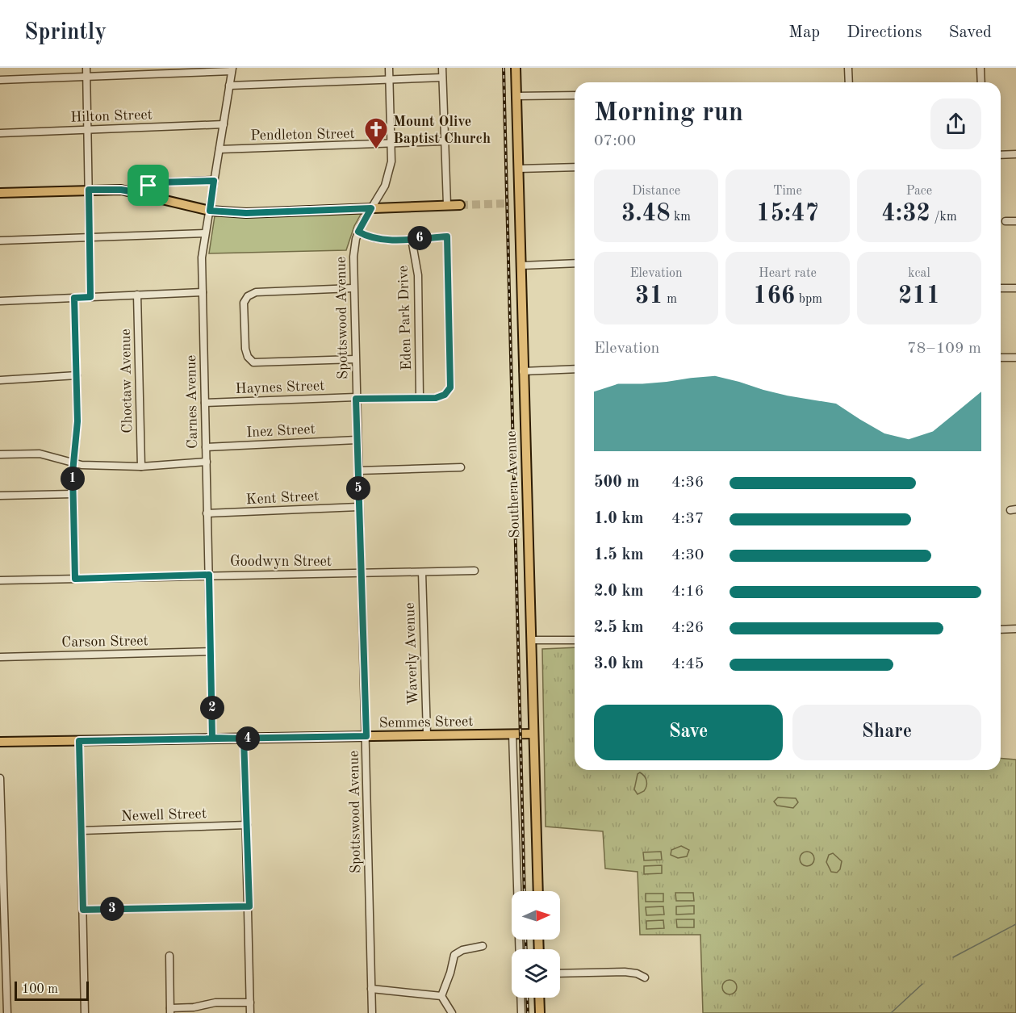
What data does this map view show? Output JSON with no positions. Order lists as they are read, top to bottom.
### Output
{
  "streets": {
    "main road": ["Southern Avenue", "Semmes Street"],
    "street": [
      "Hilton Street",
      "Pendleton Street",
      "Spottswood Avenue",
      "Eden Park Drive",
      "Choctaw Avenue",
      "Haynes Street",
      "Carnes Avenue",
      "Inez Street",
      "Kent Street",
      "Goodwyn Street",
      "Carson Street",
      "Waverly Avenue",
      "Newell Street"
    ]
  },
  "crossings": [
    ["Hilton Street", "Carnes Avenue"],
    ["Pendleton Street", "Spottswood Avenue"],
    ["Pendleton Street", "Carnes Avenue"],
    ["Spottswood Avenue", "Haynes Street"],
    ["Spottswood Avenue", "Inez Street"],
    ["Spottswood Avenue", "Kent Street"],
    ["Spottswood Avenue", "Goodwyn Street"],
    ["Spottswood Avenue", "Semmes Street"],
    ["Eden Park Drive", "Haynes Street"],
    ["Haynes Street", "Carnes Avenue"],
    ["Carnes Avenue", "Inez Street"],
    ["Carnes Avenue", "Kent Street"],
    ["Carnes Avenue", "Goodwyn Street"],
    ["Carnes Avenue", "Carson Street"],
    ["Carnes Avenue", "Semmes Street"],
    ["Southern Avenue", "Semmes Street"],
    ["Goodwyn Street", "Waverly Avenue"],
    ["Waverly Avenue", "Semmes Street"]
  ],
  "places": {
    "church": ["Mount Olive Baptist Church"]
  },
  "scale_bar": "100 m",
  "north": "right",
  "page": {
    "header": "Sprintly",
    "nav": ["Map", "Directions", "Saved"],
    "heading": ["Morning run", "07:00"],
    "stats": [
      ["Distance", "3.48 km"],
      ["Time", "15:47"],
      ["Pace", "4:32 /km"],
      ["Elevation", "31 m"],
      ["Heart rate", "166 bpm"],
      ["kcal", "211"]
    ],
    "pins": [
      "6",
      "1",
      "5",
      "2",
      "4",
      "3"
    ],
    "chart": ["Elevation", "78–109 m"],
    "list": [
      {
        "name": "500 m",
        "note": "4:36"
      },
      {
        "name": "1.0 km",
        "note": "4:37"
      },
      {
        "name": "1.5 km",
        "note": "4:30"
      },
      {
        "name": "2.0 km",
        "note": "4:16"
      },
      {
        "name": "2.5 km",
        "note": "4:26"
      },
      {
        "name": "3.0 km",
        "note": "4:45"
      }
    ],
    "buttons": ["Save", "Share"],
    "scale": "100 m"
  }
}
